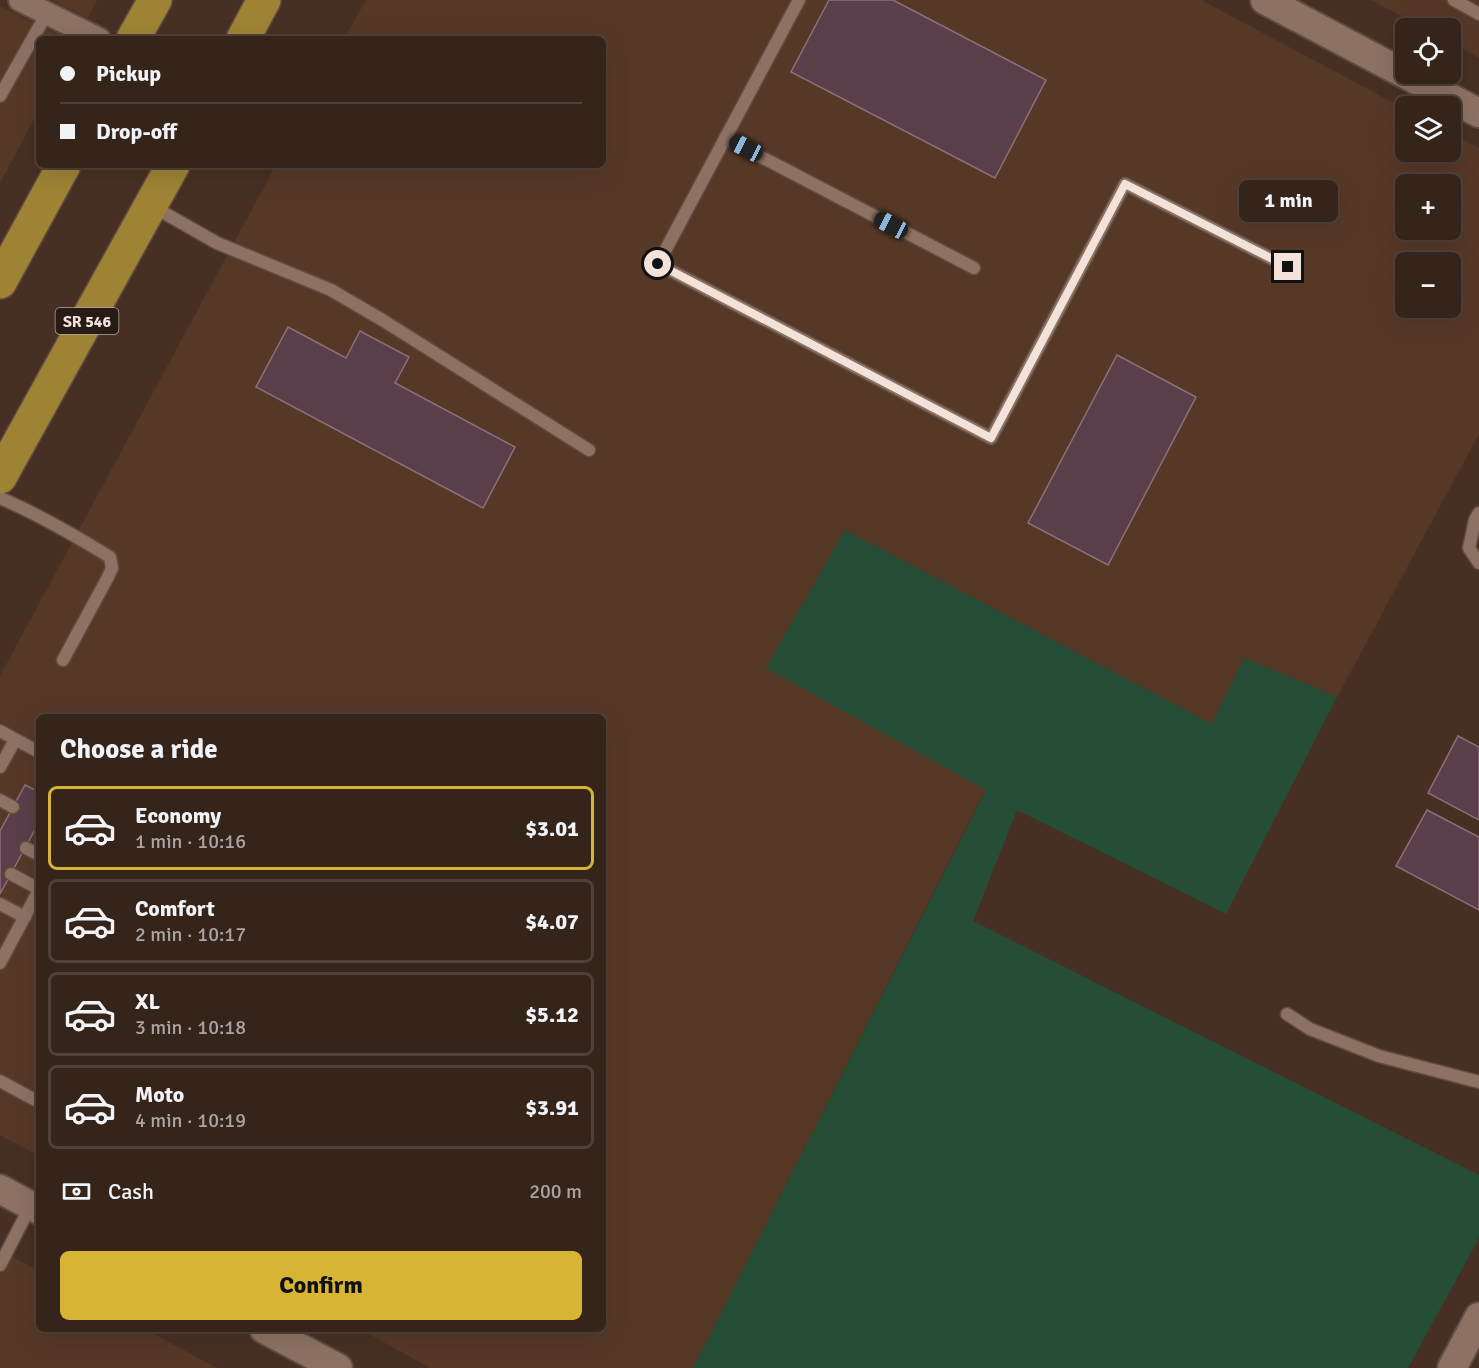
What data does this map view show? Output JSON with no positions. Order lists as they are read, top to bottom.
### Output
{
  "streets": {
    "main road": ["SR 546"]
  },
  "page": {
    "map_buttons": ["+", "−"],
    "banner": ["Pickup", "Drop-off"],
    "bubble": "1 min",
    "heading": "Choose a ride",
    "list": [
      {
        "name": "Economy",
        "note": "1 min · 10:16",
        "value": "$3.01"
      },
      {
        "name": "Comfort",
        "note": "2 min · 10:17",
        "value": "$4.07"
      },
      {
        "name": "XL",
        "note": "3 min · 10:18",
        "value": "$5.12"
      },
      {
        "name": "Moto",
        "note": "4 min · 10:19",
        "value": "$3.91"
      }
    ],
    "pay": ["Cash", "200 m"],
    "buttons": "Confirm"
  }
}
